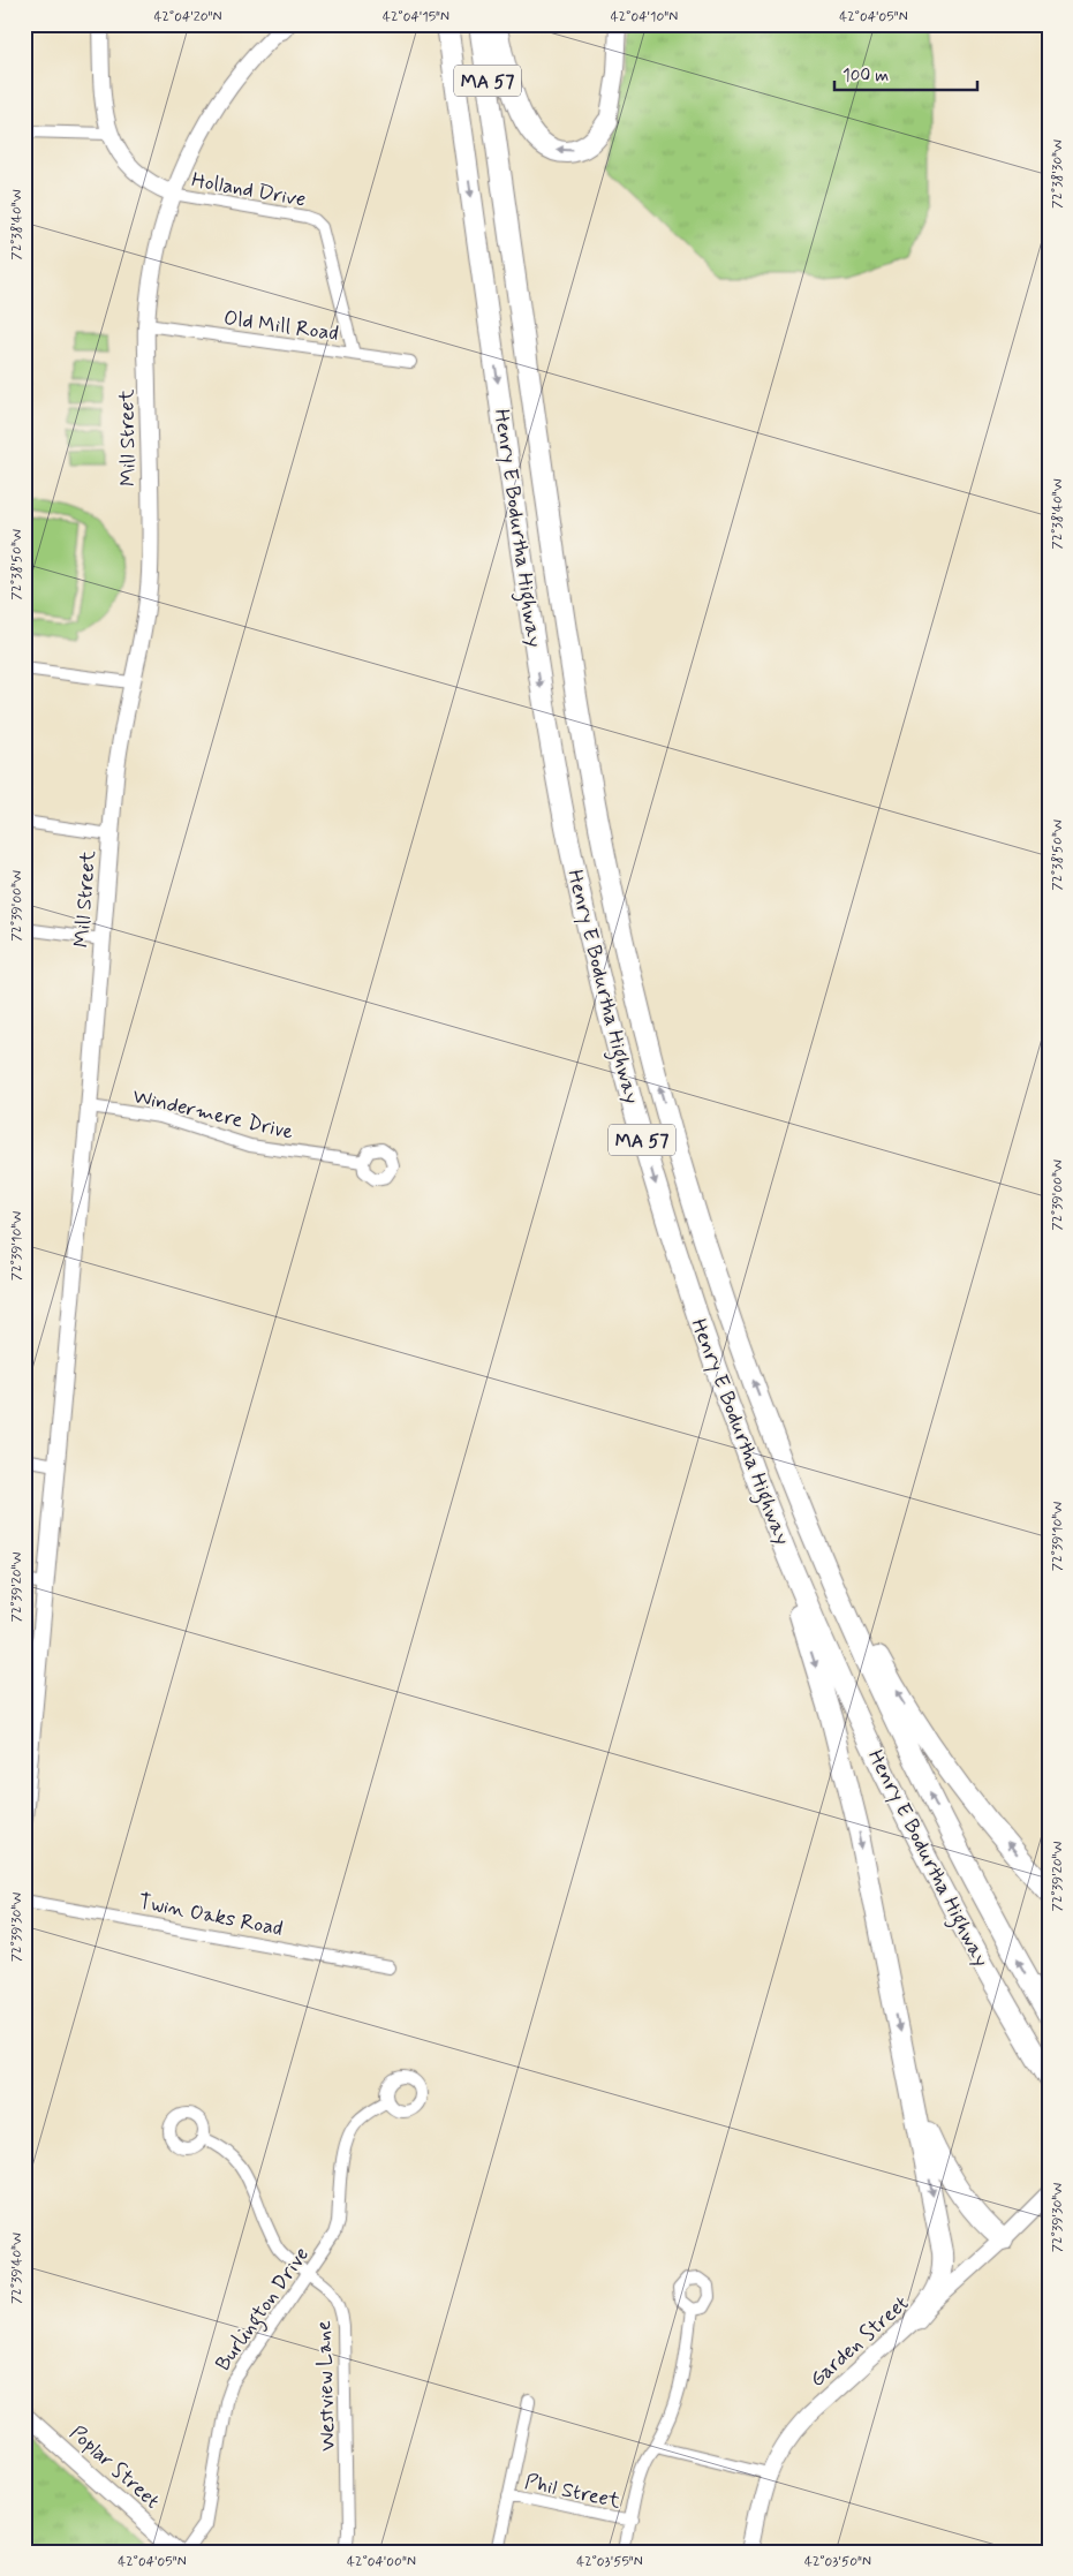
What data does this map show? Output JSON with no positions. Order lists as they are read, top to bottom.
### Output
{
  "streets": {
    "highway": ["MA 57", "Henry E Bodurtha Highway"],
    "street": [
      "Holland Drive",
      "Old Mill Road",
      "Mill Street",
      "Windermere Drive",
      "Twin Oaks Road",
      "Burlington Drive",
      "Garden Street",
      "Westview Lane",
      "Poplar Street",
      "Phil Street"
    ]
  },
  "crossings": [
    ["Holland Drive", "Old Mill Road"],
    ["Holland Drive", "Mill Street"],
    ["Old Mill Road", "Mill Street"],
    ["Mill Street", "Windermere Drive"],
    ["Burlington Drive", "Westview Lane"]
  ],
  "scale_bar": "100 m",
  "coordinates": [
    "42°04'20\"N",
    "42°04'15\"N",
    "42°04'10\"N",
    "42°04'05\"N",
    "72°38'30\"W",
    "72°38'40\"W",
    "72°38'50\"W",
    "72°39'00\"W",
    "72°39'10\"W",
    "72°39'20\"W",
    "72°39'30\"W",
    "72°39'40\"W",
    "42°04'00\"N",
    "42°03'55\"N",
    "42°03'50\"N"
  ]
}
